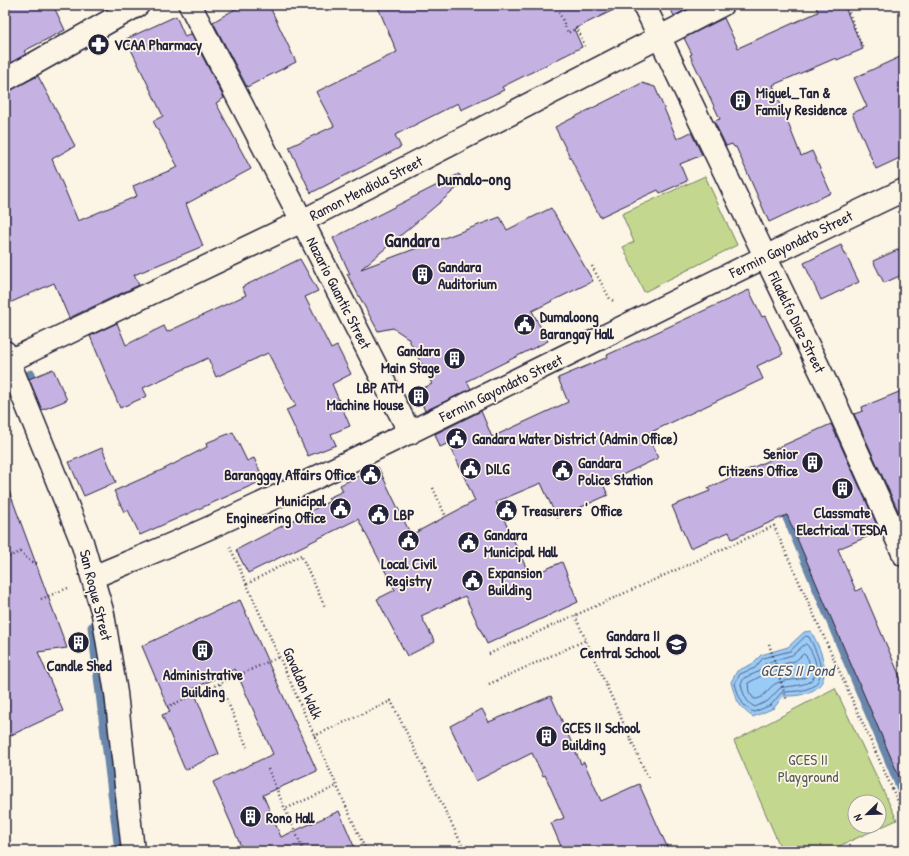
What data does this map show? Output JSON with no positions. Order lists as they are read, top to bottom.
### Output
{
  "streets": {
    "street": [
      "Ramon Mendiola Street",
      "Fermin Gayondato Street",
      "Nazario Guantic Street",
      "Filadelfo Diaz Street",
      "San Roque Street"
    ],
    "path": ["Gavaldon Walk"]
  },
  "crossings": [
    ["Ramon Mendiola Street", "Nazario Guantic Street"],
    ["Ramon Mendiola Street", "Filadelfo Diaz Street"],
    ["Ramon Mendiola Street", "San Roque Street"],
    ["Fermin Gayondato Street", "Nazario Guantic Street"],
    ["Fermin Gayondato Street", "Filadelfo Diaz Street"],
    ["Fermin Gayondato Street", "San Roque Street"],
    ["Fermin Gayondato Street", "Gavaldon Walk"]
  ],
  "districts": ["Dumalo-ong", "Gandara"],
  "water": ["GCES II Pond"],
  "parks": ["GCES II Playground"],
  "places": {
    "pharmacy": ["VCAA Pharmacy"],
    "building": [
      "Miguel_Tan & Family Residence",
      "Gandara Auditorium",
      "Gandara Main Stage",
      "LBP ATM Machine House",
      "Senior Citizens Office",
      "Classmate Electrical TESDA",
      "Candle Shed",
      "Administrative Building",
      "GCES II School Building",
      "Rono Hall"
    ],
    "public building": [
      "Dumaloong Barangay Hall",
      "Gandara Water District (Admin Office)",
      "DILG",
      "Gandara Police Station",
      "Baranggay Affairs Office",
      "Municipal Engineering Office",
      "Treasurers ' Office",
      "LBP",
      "Local Civil Registry",
      "Gandara Municipal Hall",
      "Expansion Building"
    ],
    "school or university": ["Gandara II Central School"]
  },
  "north": "bottom left"
}
